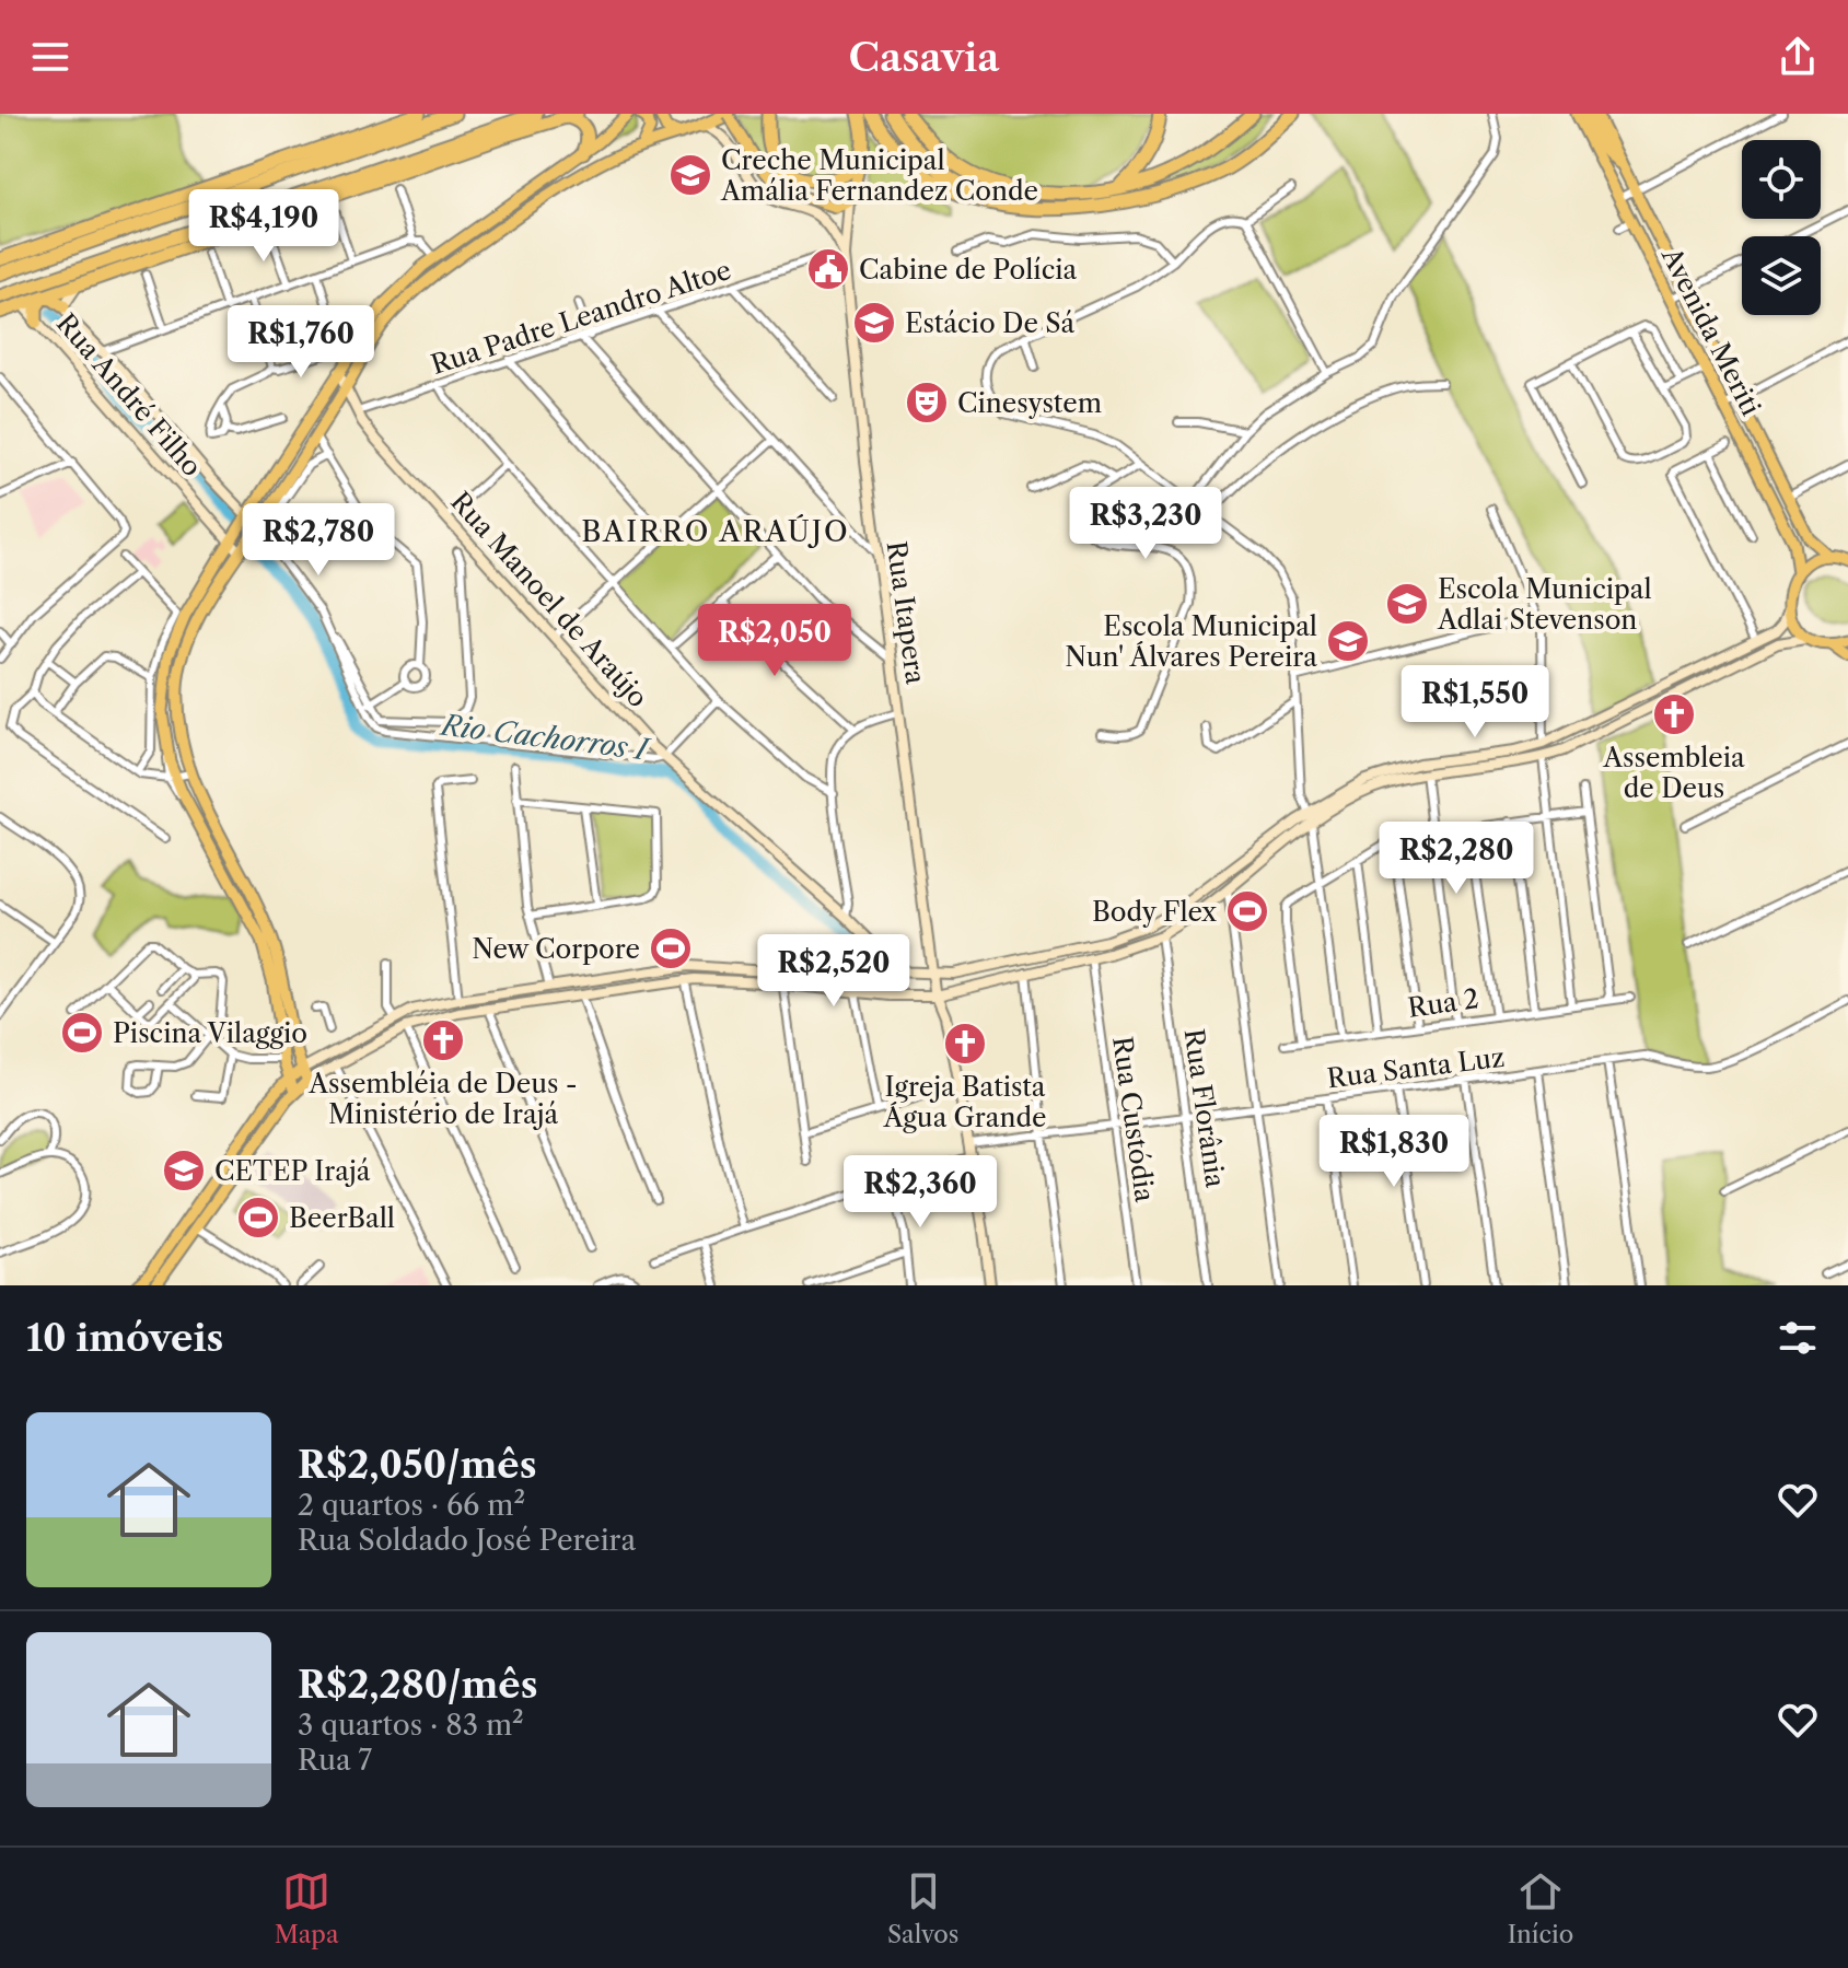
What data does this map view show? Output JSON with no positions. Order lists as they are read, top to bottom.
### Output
{
  "streets": {
    "main road": [
      "Avenida Meriti",
      "Rua André Filho",
      "Rua Manoel de Araújo",
      "Rua Itapera"
    ],
    "street": [
      "Rua Padre Leandro Altoe",
      "Rua 2",
      "Rua Santa Luz",
      "Rua Florânia",
      "Rua Custódia"
    ]
  },
  "crossings": [
    ["Rua Padre Leandro Altoe", "Rua Manoel de Araújo"],
    ["Rua Santa Luz", "Rua Florânia"],
    ["Rua Santa Luz", "Rua Custódia"]
  ],
  "districts": ["BAIRRO ARAÚJO"],
  "water": ["Rio Cachorros I"],
  "places": {
    "school or university": [
      "Creche Municipal Amália Fernandez Conde",
      "Estácio De Sá",
      "Escola Municipal Adlai Stevenson",
      "Escola Municipal Nun' Álvares Pereira",
      "CETEP Irajá"
    ],
    "public building": ["Cabine de Polícia"],
    "theatre": ["Cinesystem"],
    "church": ["Assembleia de Deus", "Assembléia de Deus - Ministério de Irajá", "Igreja Batista Água Grande"],
    "sports": [
      "Body Flex",
      "New Corpore",
      "Piscina Vilaggio",
      "BeerBall"
    ]
  },
  "page": {
    "header": "Casavia",
    "price": [
      "R$4,190",
      "R$1,760",
      "R$3,230",
      "R$2,780",
      "R$2,050",
      "R$1,550",
      "R$2,280",
      "R$2,520",
      "R$1,830",
      "R$2,360"
    ],
    "heading": "10 imóveis",
    "list": [
      {
        "name": "R$2,050/mês",
        "note": "2 quartos · 66 m² · Rua Soldado José Pereira"
      },
      {
        "name": "R$2,280/mês",
        "note": "3 quartos · 83 m² · Rua 7"
      }
    ],
    "tabs": ["Mapa", "Salvos", "Início"]
  }
}
